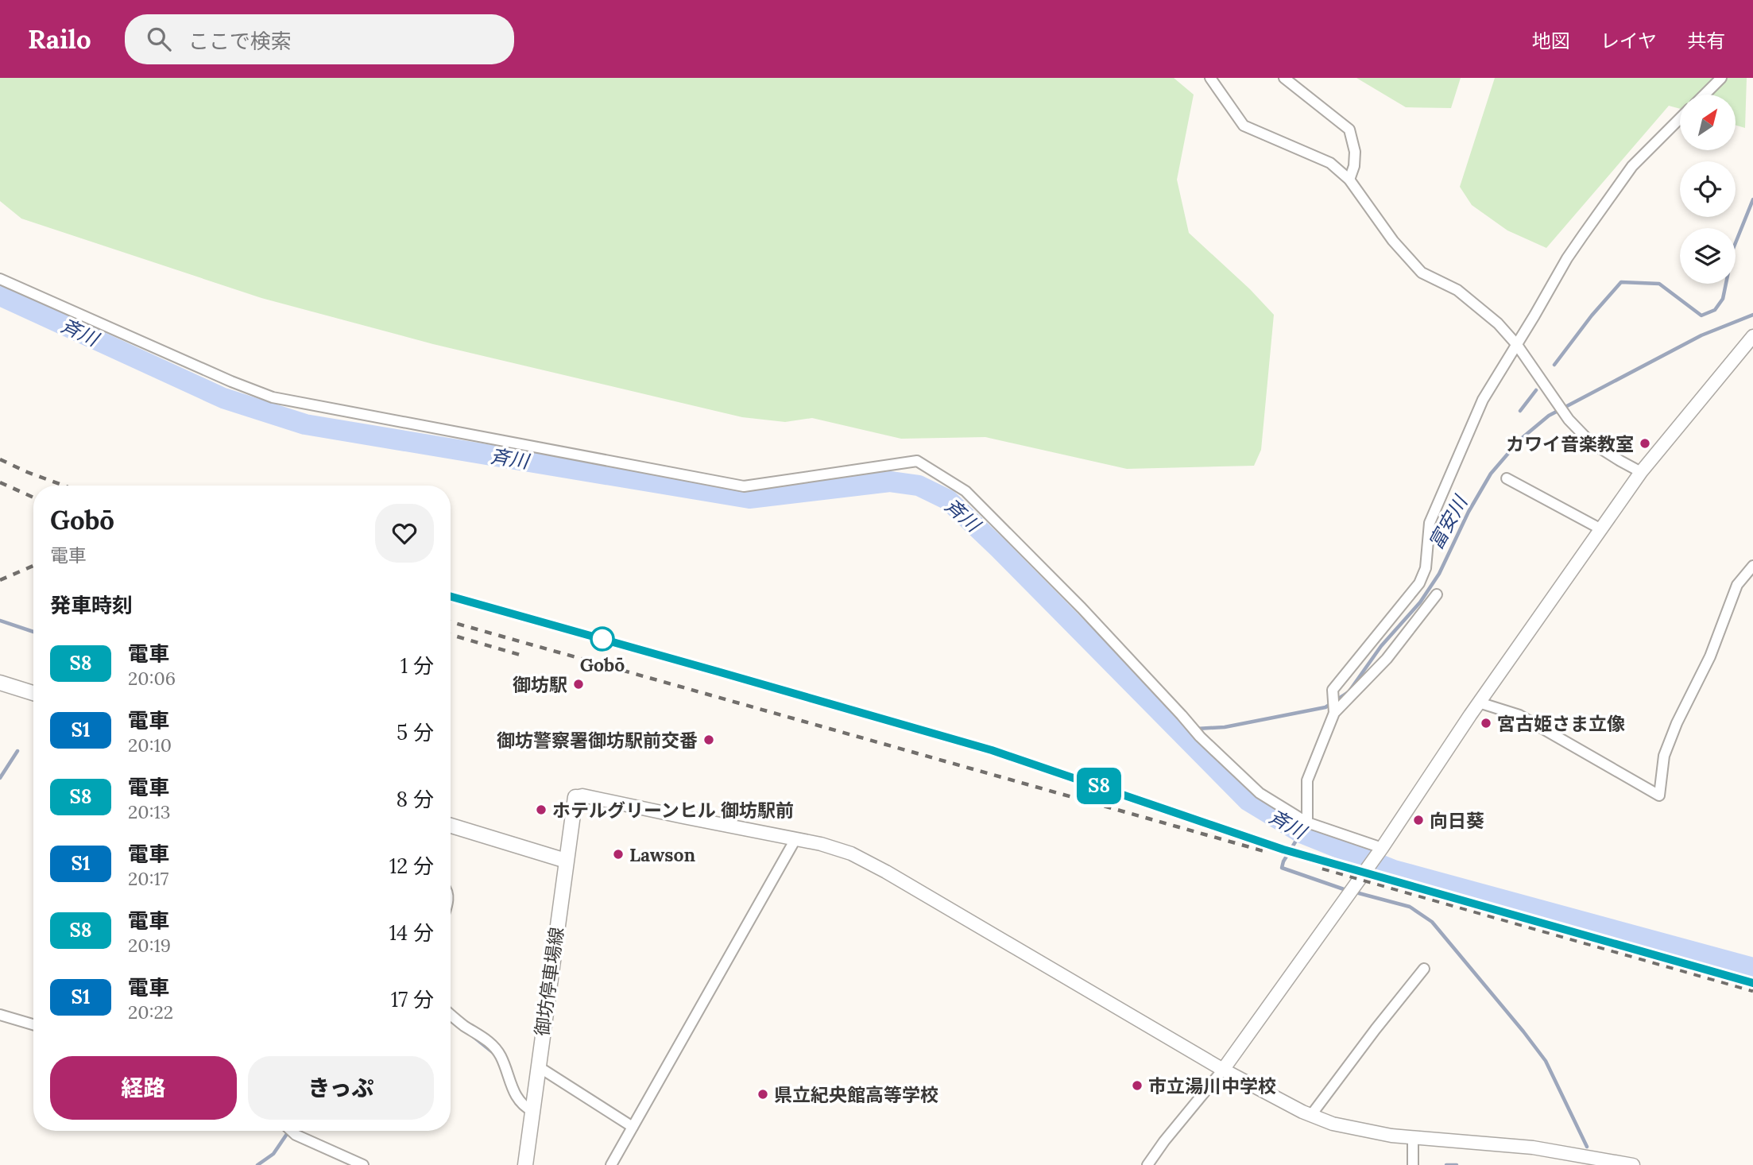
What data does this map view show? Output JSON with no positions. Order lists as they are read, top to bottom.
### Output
{
  "streets": {
    "main road": ["御坊停車場線"]
  },
  "water": ["斉川", "富安川"],
  "places": [
    "カワイ音楽教室",
    "Gobō",
    "御坊駅",
    "宮古姫さま立像",
    "御坊警察署御坊駅前交番",
    "ホテルグリーンヒル 御坊駅前",
    "向日葵",
    "Lawson",
    "市立湯川中学校",
    "県立紀央館高等学校"
  ],
  "north": "top right",
  "page": {
    "header": "Railo",
    "search": "ここで検索",
    "nav": ["地図", "レイヤ", "共有"],
    "on_map": "S8",
    "heading": [
      ["Gobō", "電車"],
      "発車時刻"
    ],
    "list": [
      {
        "mark": "S8",
        "name": "電車",
        "note": "20:06",
        "value": "1 分"
      },
      {
        "mark": "S1",
        "name": "電車",
        "note": "20:10",
        "value": "5 分"
      },
      {
        "mark": "S8",
        "name": "電車",
        "note": "20:13",
        "value": "8 分"
      },
      {
        "mark": "S1",
        "name": "電車",
        "note": "20:17",
        "value": "12 分"
      },
      {
        "mark": "S8",
        "name": "電車",
        "note": "20:19",
        "value": "14 分"
      },
      {
        "mark": "S1",
        "name": "電車",
        "note": "20:22",
        "value": "17 分"
      }
    ],
    "buttons": ["経路", "きっぷ"]
  }
}
